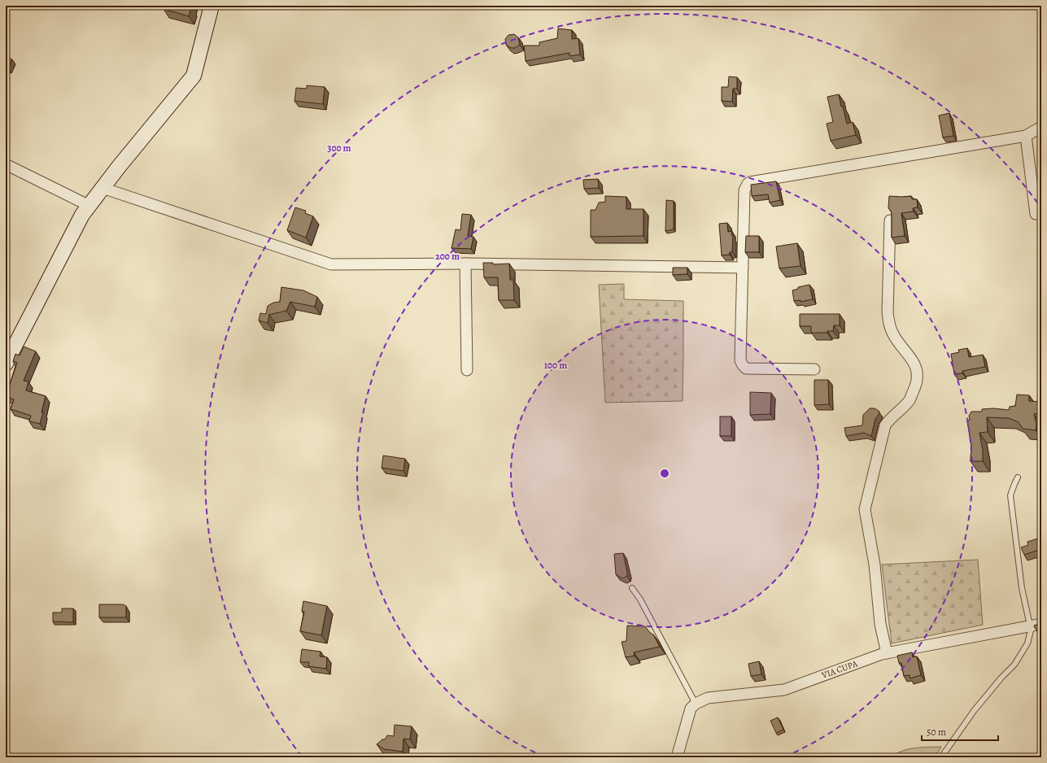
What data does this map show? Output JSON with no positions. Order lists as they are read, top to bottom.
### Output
{
  "streets": {
    "street": ["VIA CUPA"]
  },
  "scale_bar": "50 m",
  "rings": ["300 m", "200 m", "100 m"]
}
